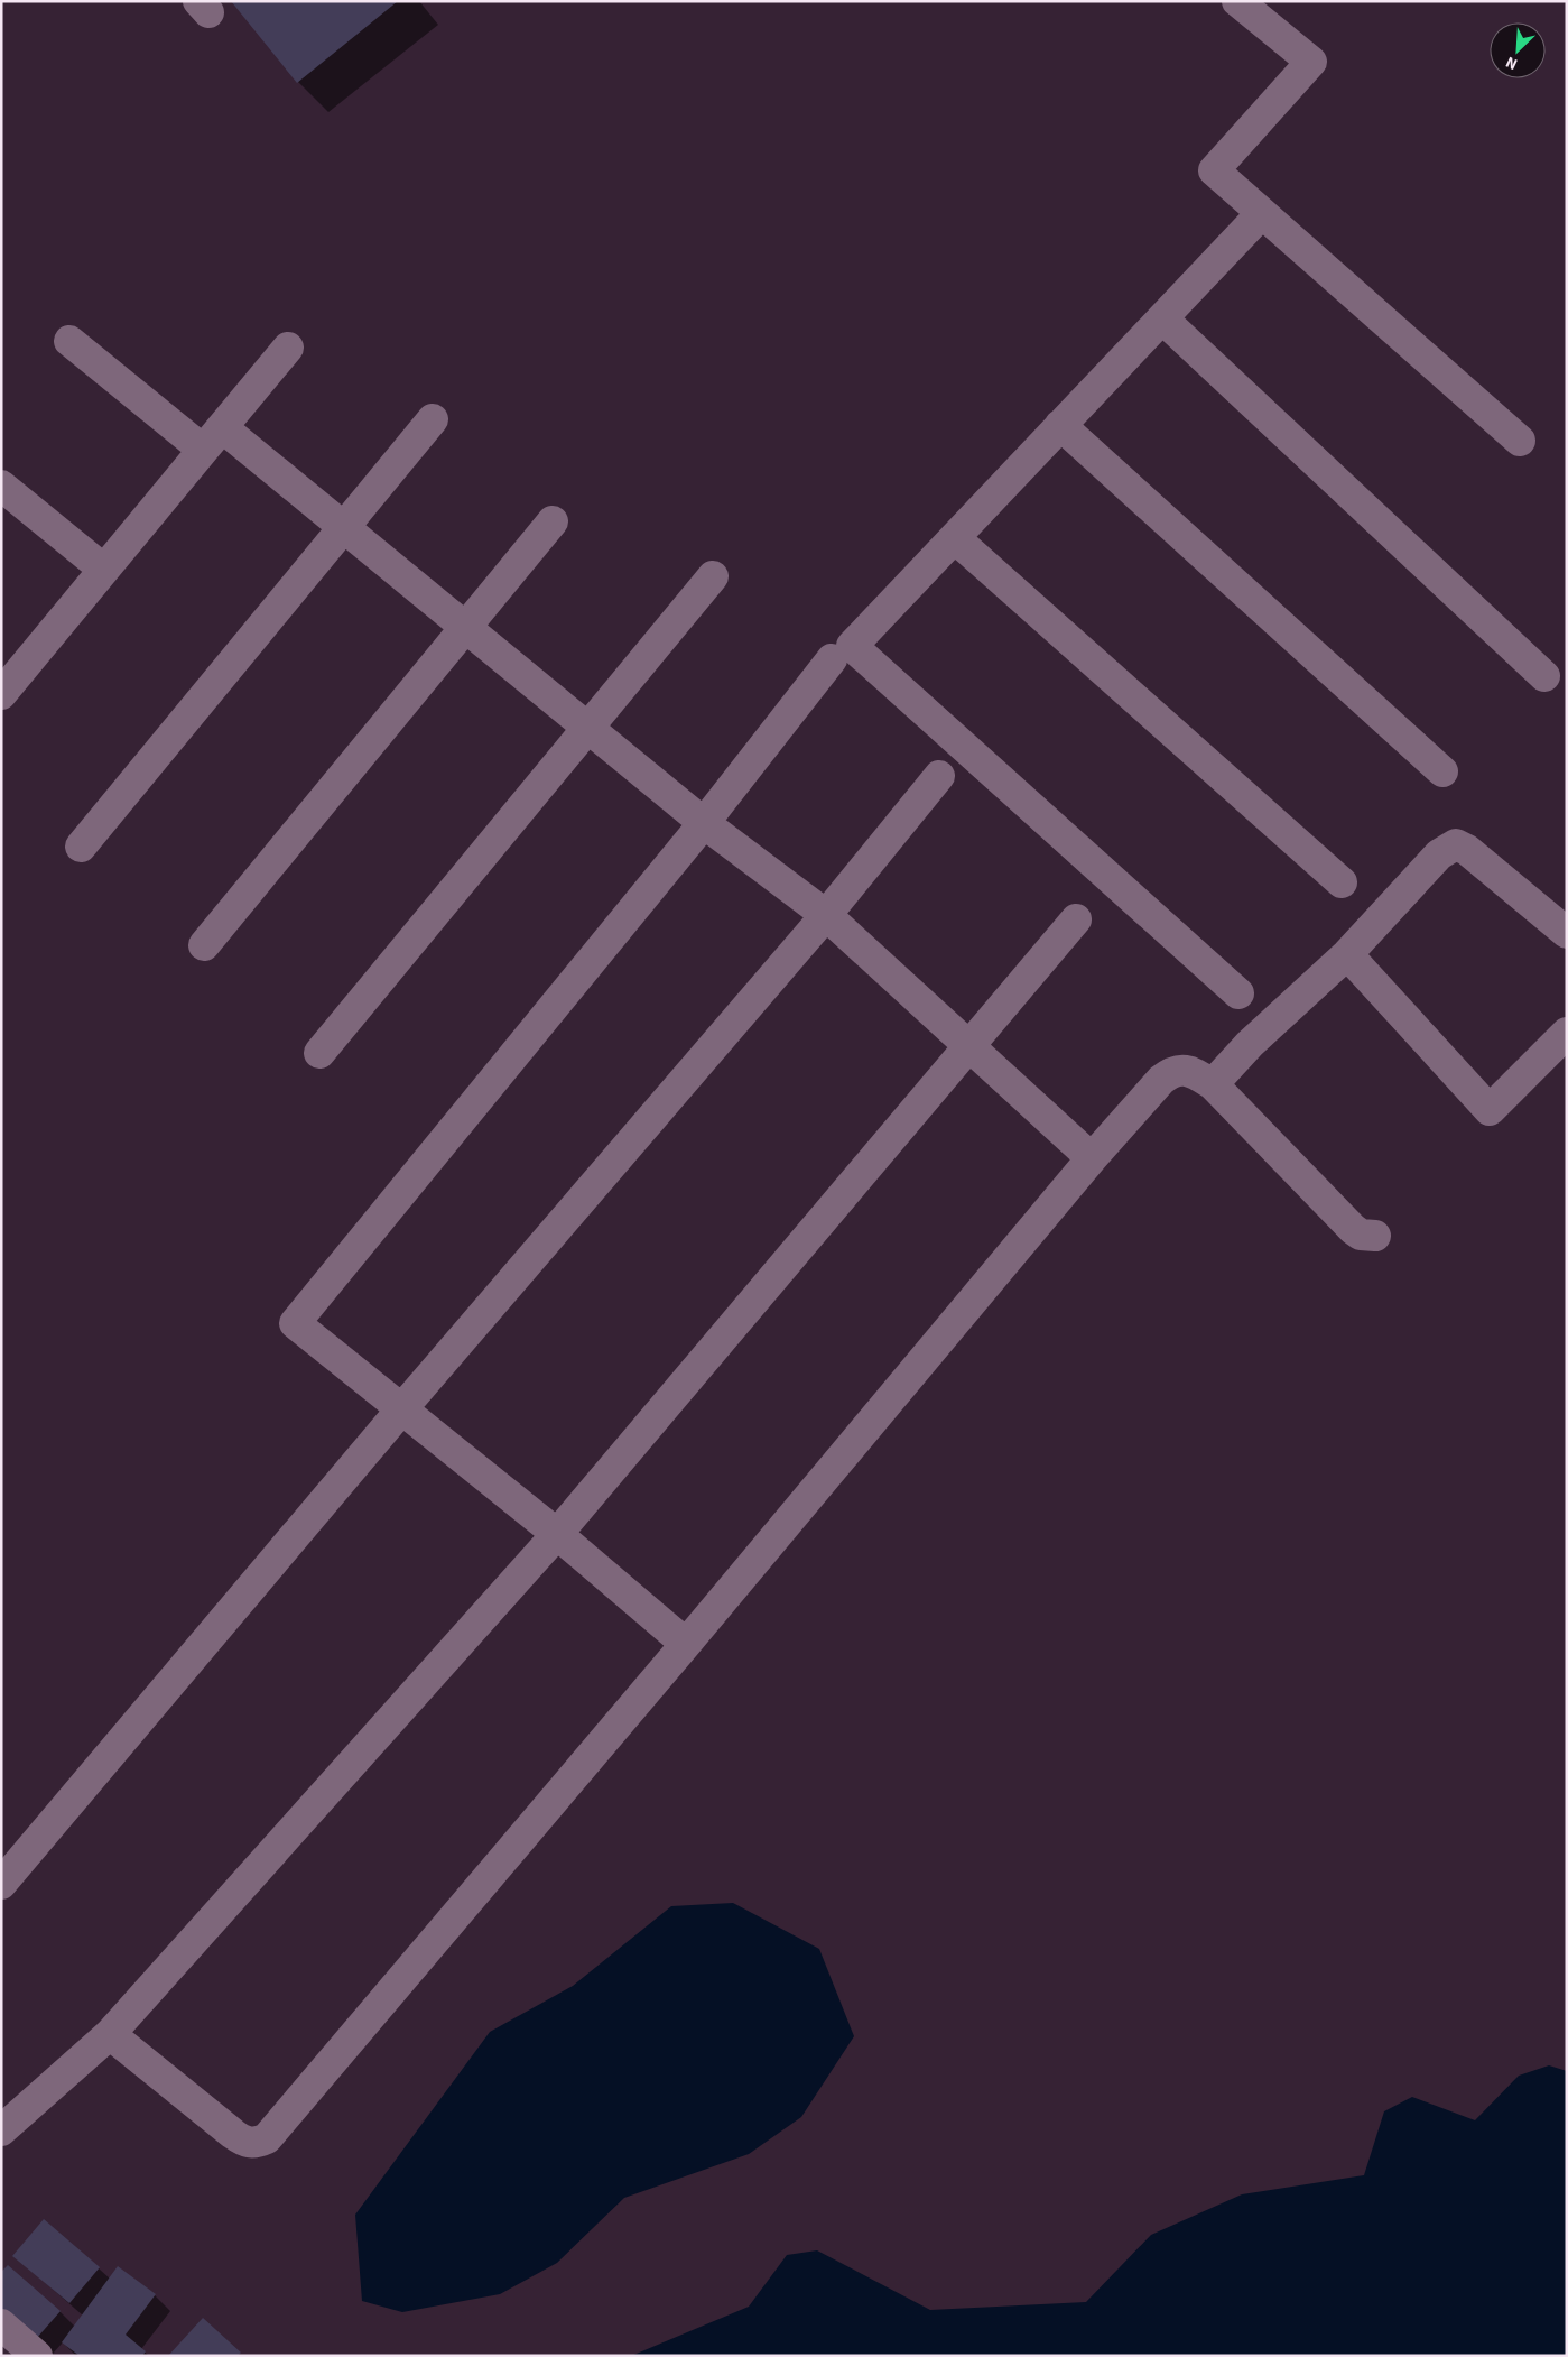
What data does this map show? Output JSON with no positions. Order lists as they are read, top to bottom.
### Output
{
  "north": "bottom left"
}
